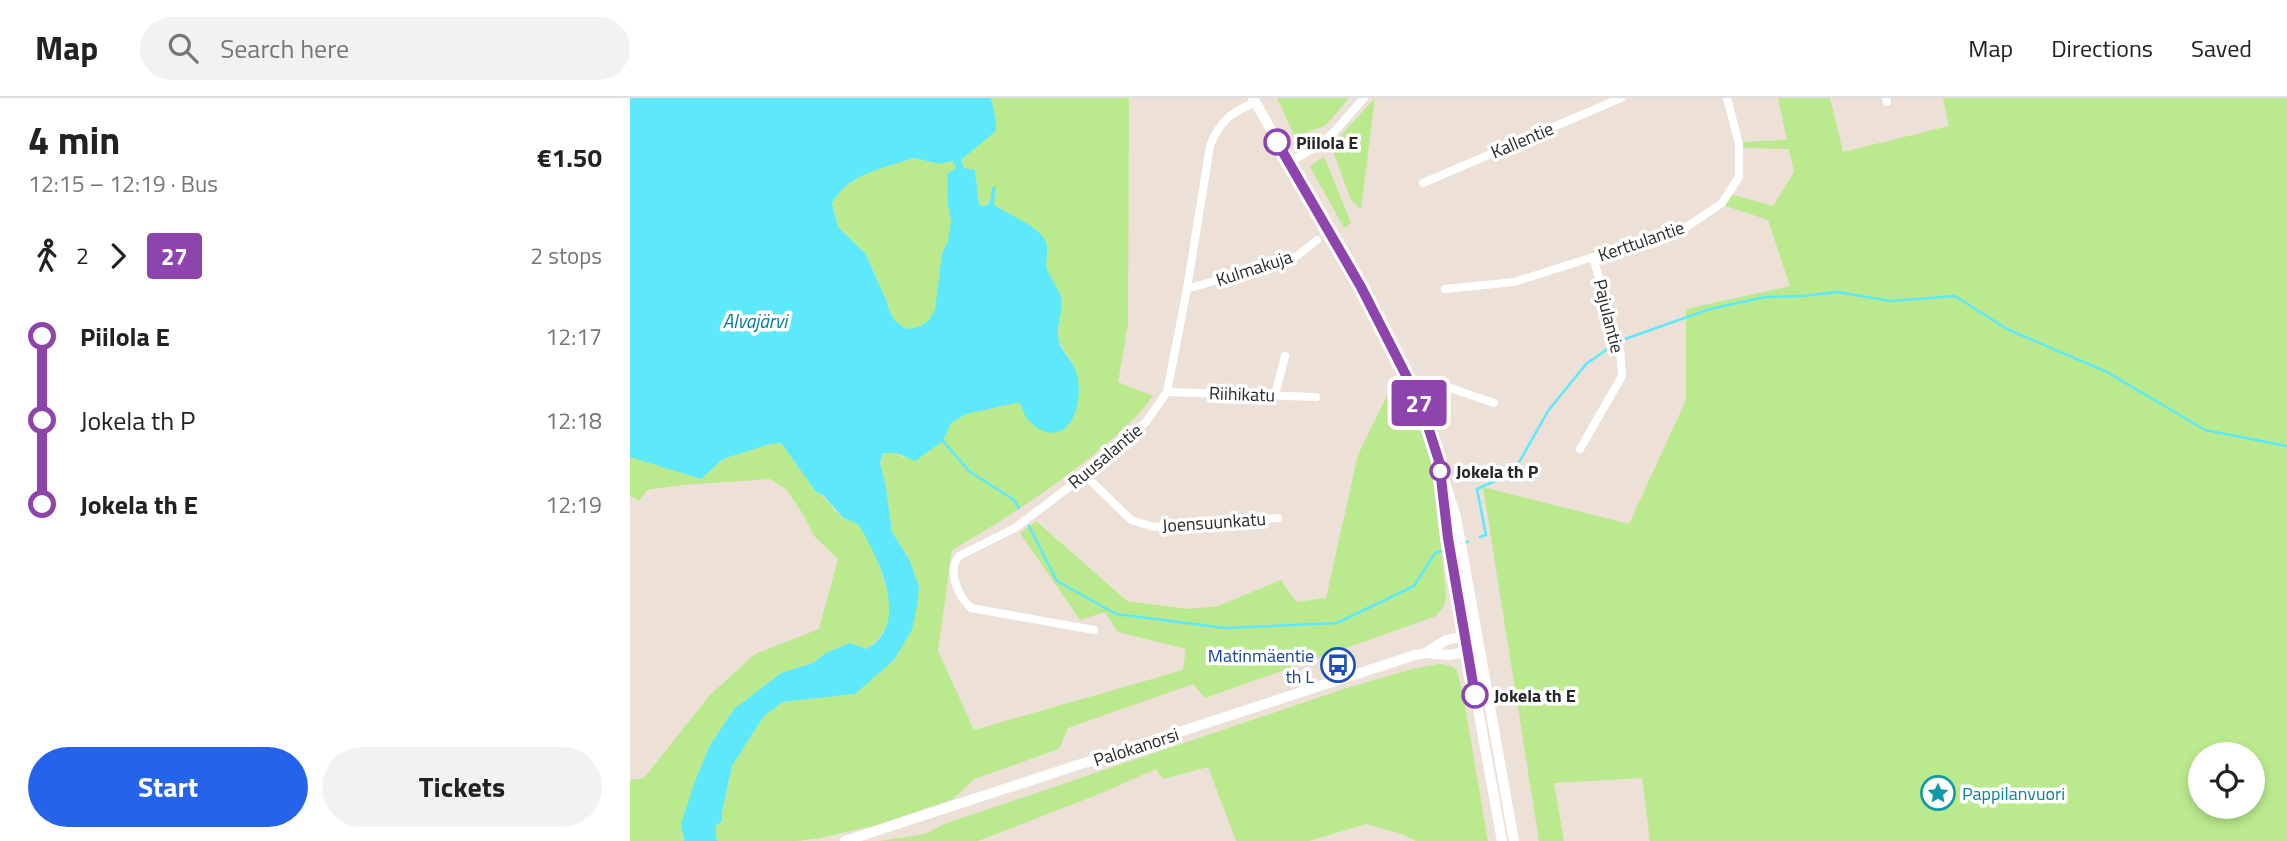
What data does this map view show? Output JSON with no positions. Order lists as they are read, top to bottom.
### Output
{
  "streets": {
    "main road": ["Palokanorsi"],
    "street": [
      "Kallentie",
      "Kerttulantie",
      "Kulmakuja",
      "Pajulantie",
      "Riihikatu",
      "Ruusalantie",
      "Joensuunkatu"
    ]
  },
  "crossings": [
    ["Kerttulantie", "Pajulantie"],
    ["Kulmakuja", "Ruusalantie"],
    ["Riihikatu", "Ruusalantie"],
    ["Ruusalantie", "Joensuunkatu"]
  ],
  "water": ["Alvajärvi"],
  "places": {
    "other": ["Piilola E", "Jokela th P", "Jokela th E"],
    "bus stop": ["Matinmäentie th L"],
    "place": ["Pappilanvuori"]
  },
  "lines": ["bus line 27"],
  "page": {
    "header": "Map",
    "search": "Search here",
    "nav": ["Map", "Directions", "Saved"],
    "heading": ["4 min", "12:15 – 12:19 · Bus", "€1.50"],
    "on_map": "27",
    "legs": ["2", "27", "2 stops"],
    "list": [
      {
        "name": "Piilola E",
        "value": "12:17"
      },
      {
        "name": "Jokela th P",
        "value": "12:18"
      },
      {
        "name": "Jokela th E",
        "value": "12:19"
      }
    ],
    "buttons": ["Start", "Tickets"]
  }
}
